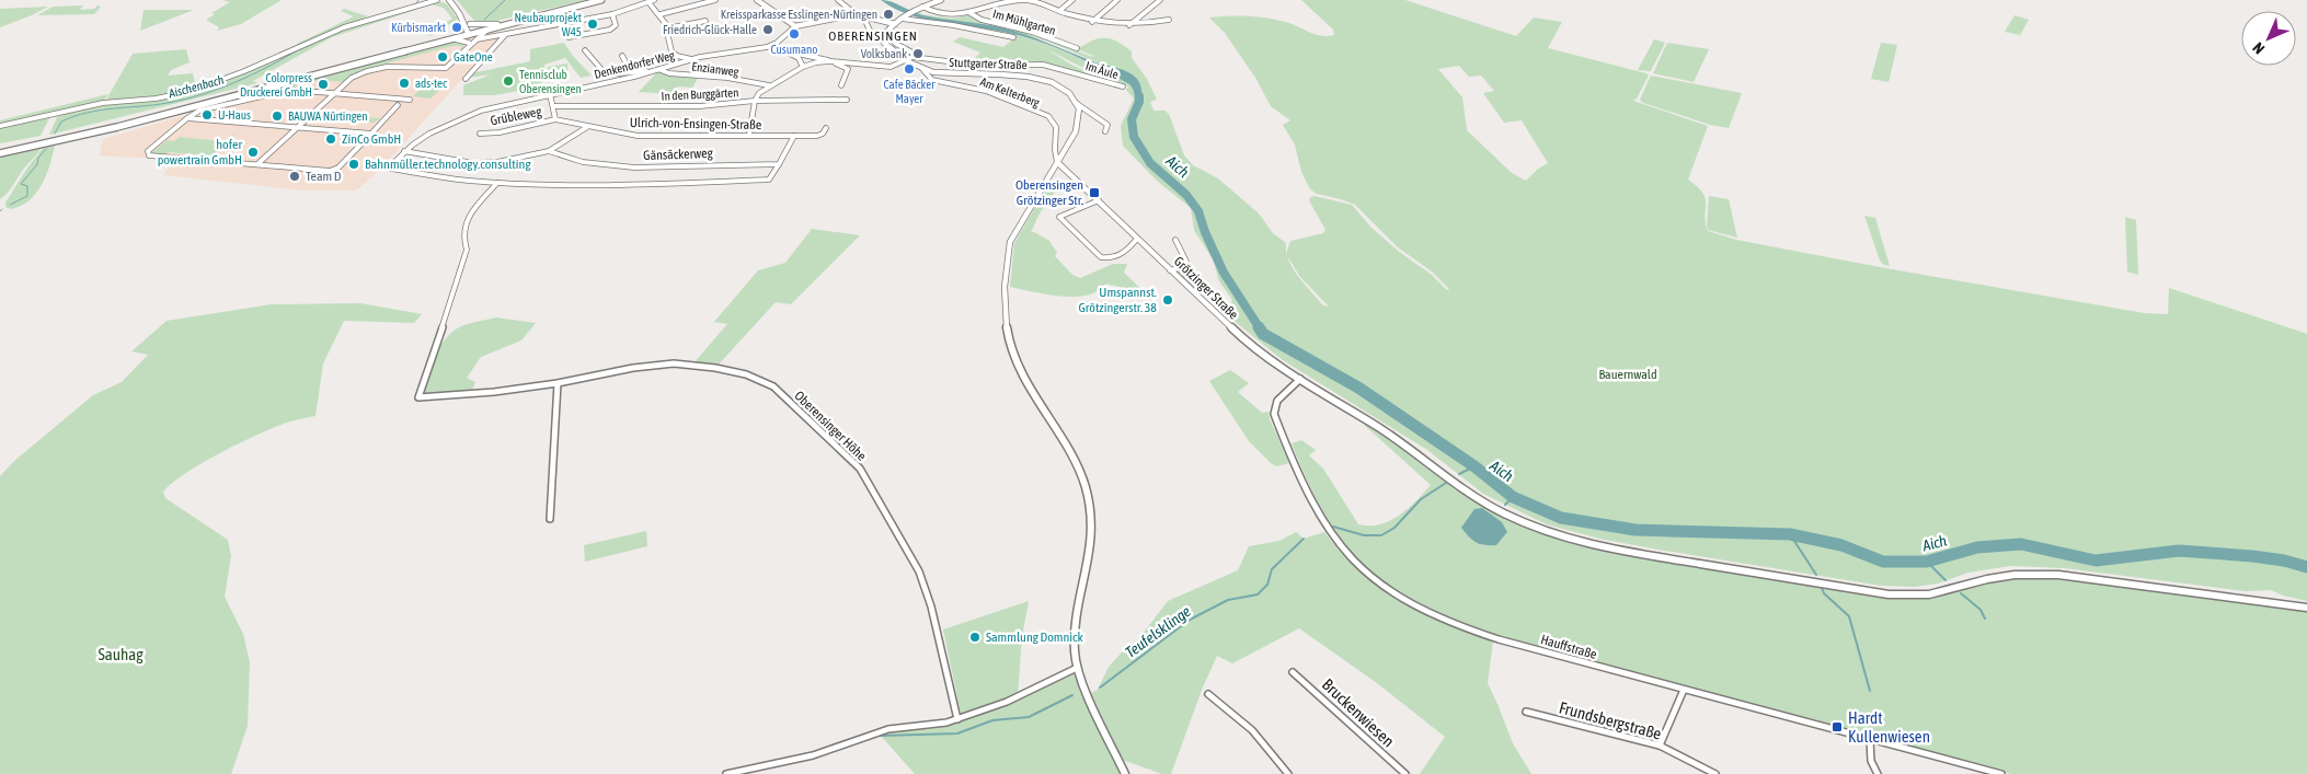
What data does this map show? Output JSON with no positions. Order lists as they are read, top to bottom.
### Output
{
  "streets": {
    "main road": ["Stuttgarter Straße", "Grötzinger Straße"],
    "street": [
      "Im Mühlgarten",
      "Denkendorfer Weg",
      "Enzianweg",
      "Im Äule",
      "Am Kelterberg",
      "In den Burggärten",
      "Grübleweg",
      "Ulrich-von-Ensingen-Straße",
      "Gänsäckerweg",
      "Oberensinger Höhe",
      "Hauffstraße",
      "Bruckenwiesen",
      "Frundsbergstraße"
    ]
  },
  "crossings": [
    ["Stuttgarter Straße", "Am Kelterberg"],
    ["Denkendorfer Weg", "Enzianweg"],
    ["Denkendorfer Weg", "Oberensinger Höhe"],
    ["Am Kelterberg", "Grötzinger Straße"],
    ["Grübleweg", "Ulrich-von-Ensingen-Straße"],
    ["Grötzinger Straße", "Hauffstraße"]
  ],
  "districts": ["OBERENSINGEN"],
  "water": ["Aischenbach", "Aich", "Teufelsklinge"],
  "parks": ["Bauernwald", "Sauhag"],
  "places": {
    "other": [
      "Kreissparkasse Esslingen-Nürtingen",
      "Neubauprojekt W45",
      "Kürbismarkt",
      "Friedrich-Glück-Halle",
      "Cusumano",
      "Volksbank",
      "GateOne",
      "Cafe Bäcker Mayer",
      "Tennisclub Oberensingen",
      "ads-tec",
      "Colorpress Druckerei GmbH",
      "U-Haus",
      "BAUWA Nürtingen",
      "ZinCo GmbH",
      "hofer powertrain GmbH",
      "Bahnmüller.technology.consulting",
      "Team D",
      "Umspannst. Grötzingerstr. 38",
      "Sammlung Domnick"
    ],
    "transit": ["Oberensingen Grötzinger Str.", "Hardt Kullenwiesen"]
  },
  "north": "bottom left"
}
